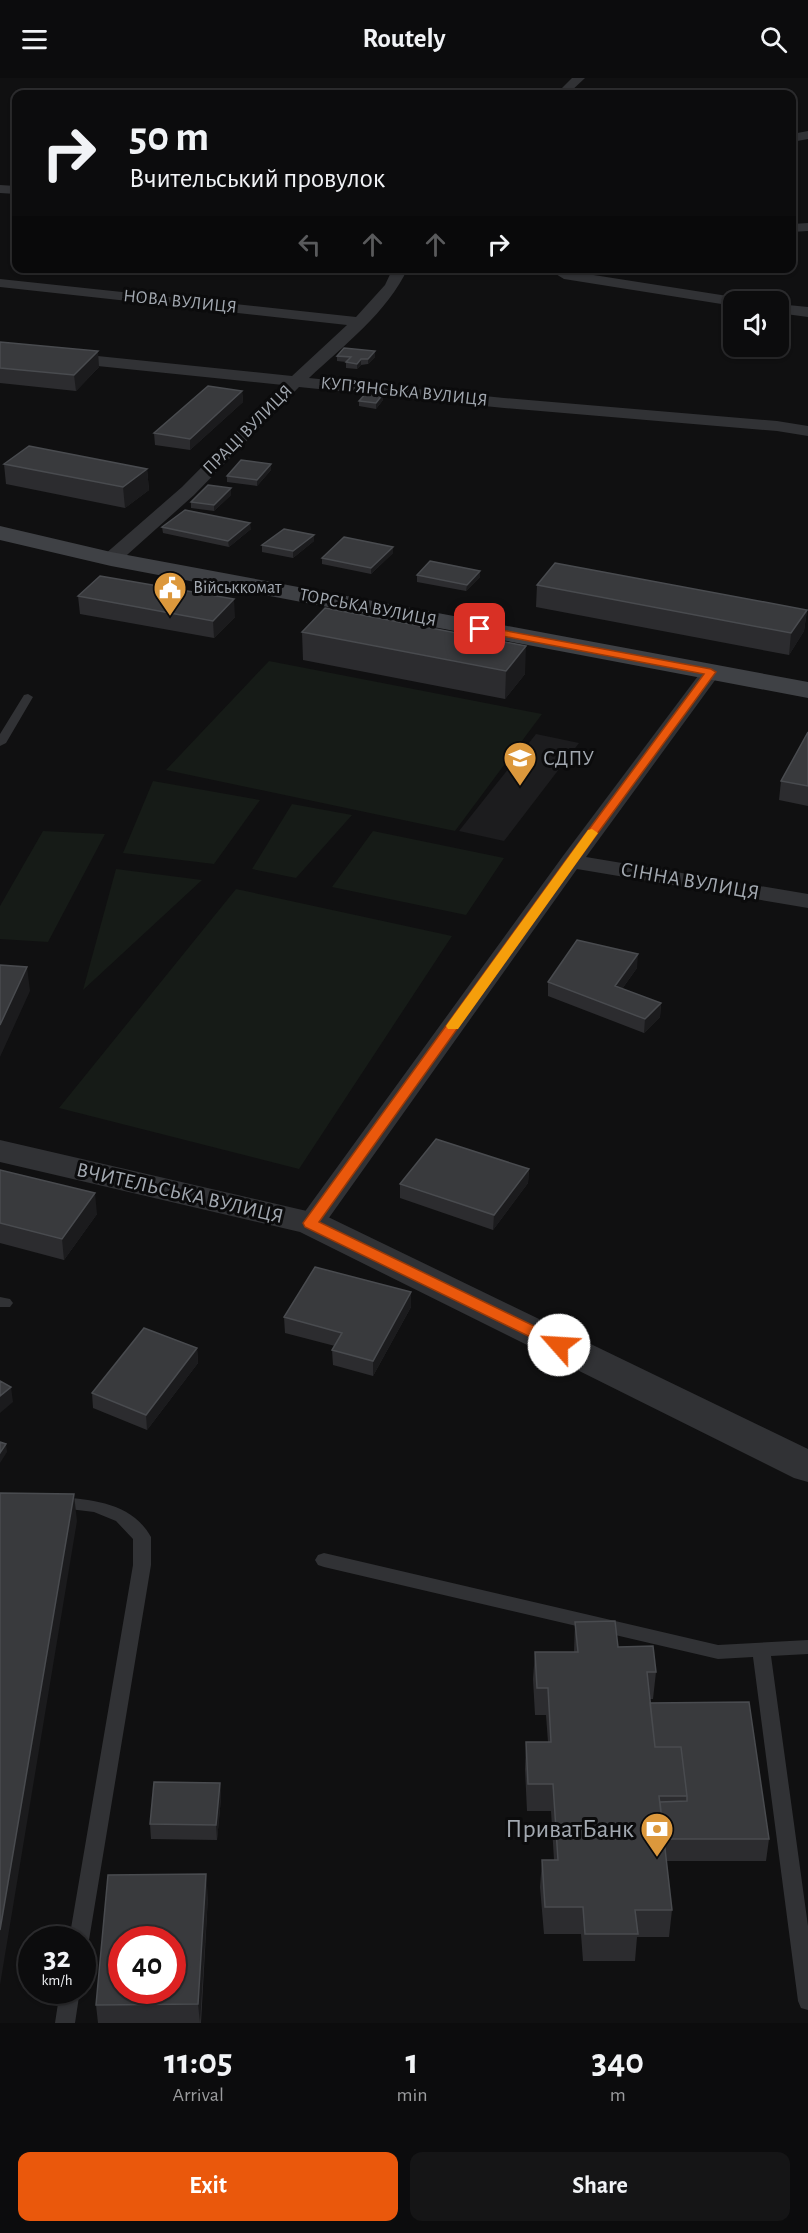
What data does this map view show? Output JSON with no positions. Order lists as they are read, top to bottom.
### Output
{
  "streets": {
    "main road": ["ТОРСЬКА ВУЛИЦЯ"],
    "street": [
      "НОВА ВУЛИЦЯ",
      "КУП’ЯНСЬКА ВУЛИЦЯ",
      "ПРАЦІ ВУЛИЦЯ",
      "СІННА ВУЛИЦЯ",
      "ВЧИТЕЛЬСЬКА ВУЛИЦЯ"
    ]
  },
  "crossings": [
    ["НОВА ВУЛИЦЯ", "ПРАЦІ ВУЛИЦЯ"],
    ["КУП’ЯНСЬКА ВУЛИЦЯ", "ПРАЦІ ВУЛИЦЯ"],
    ["ПРАЦІ ВУЛИЦЯ", "ТОРСЬКА ВУЛИЦЯ"]
  ],
  "places": {
    "public building": ["Військкомат"],
    "school or university": ["СДПУ"],
    "bank": ["ПриватБанк"]
  },
  "page": {
    "header": "Routely",
    "turn": ["50 m", "Вчительський провулок"],
    "speed": "32 km/h",
    "limit": "40",
    "eta": [
      "11:05",
      "Arrival",
      "1",
      "min",
      "340",
      "m"
    ],
    "buttons": ["Exit", "Share"]
  }
}
